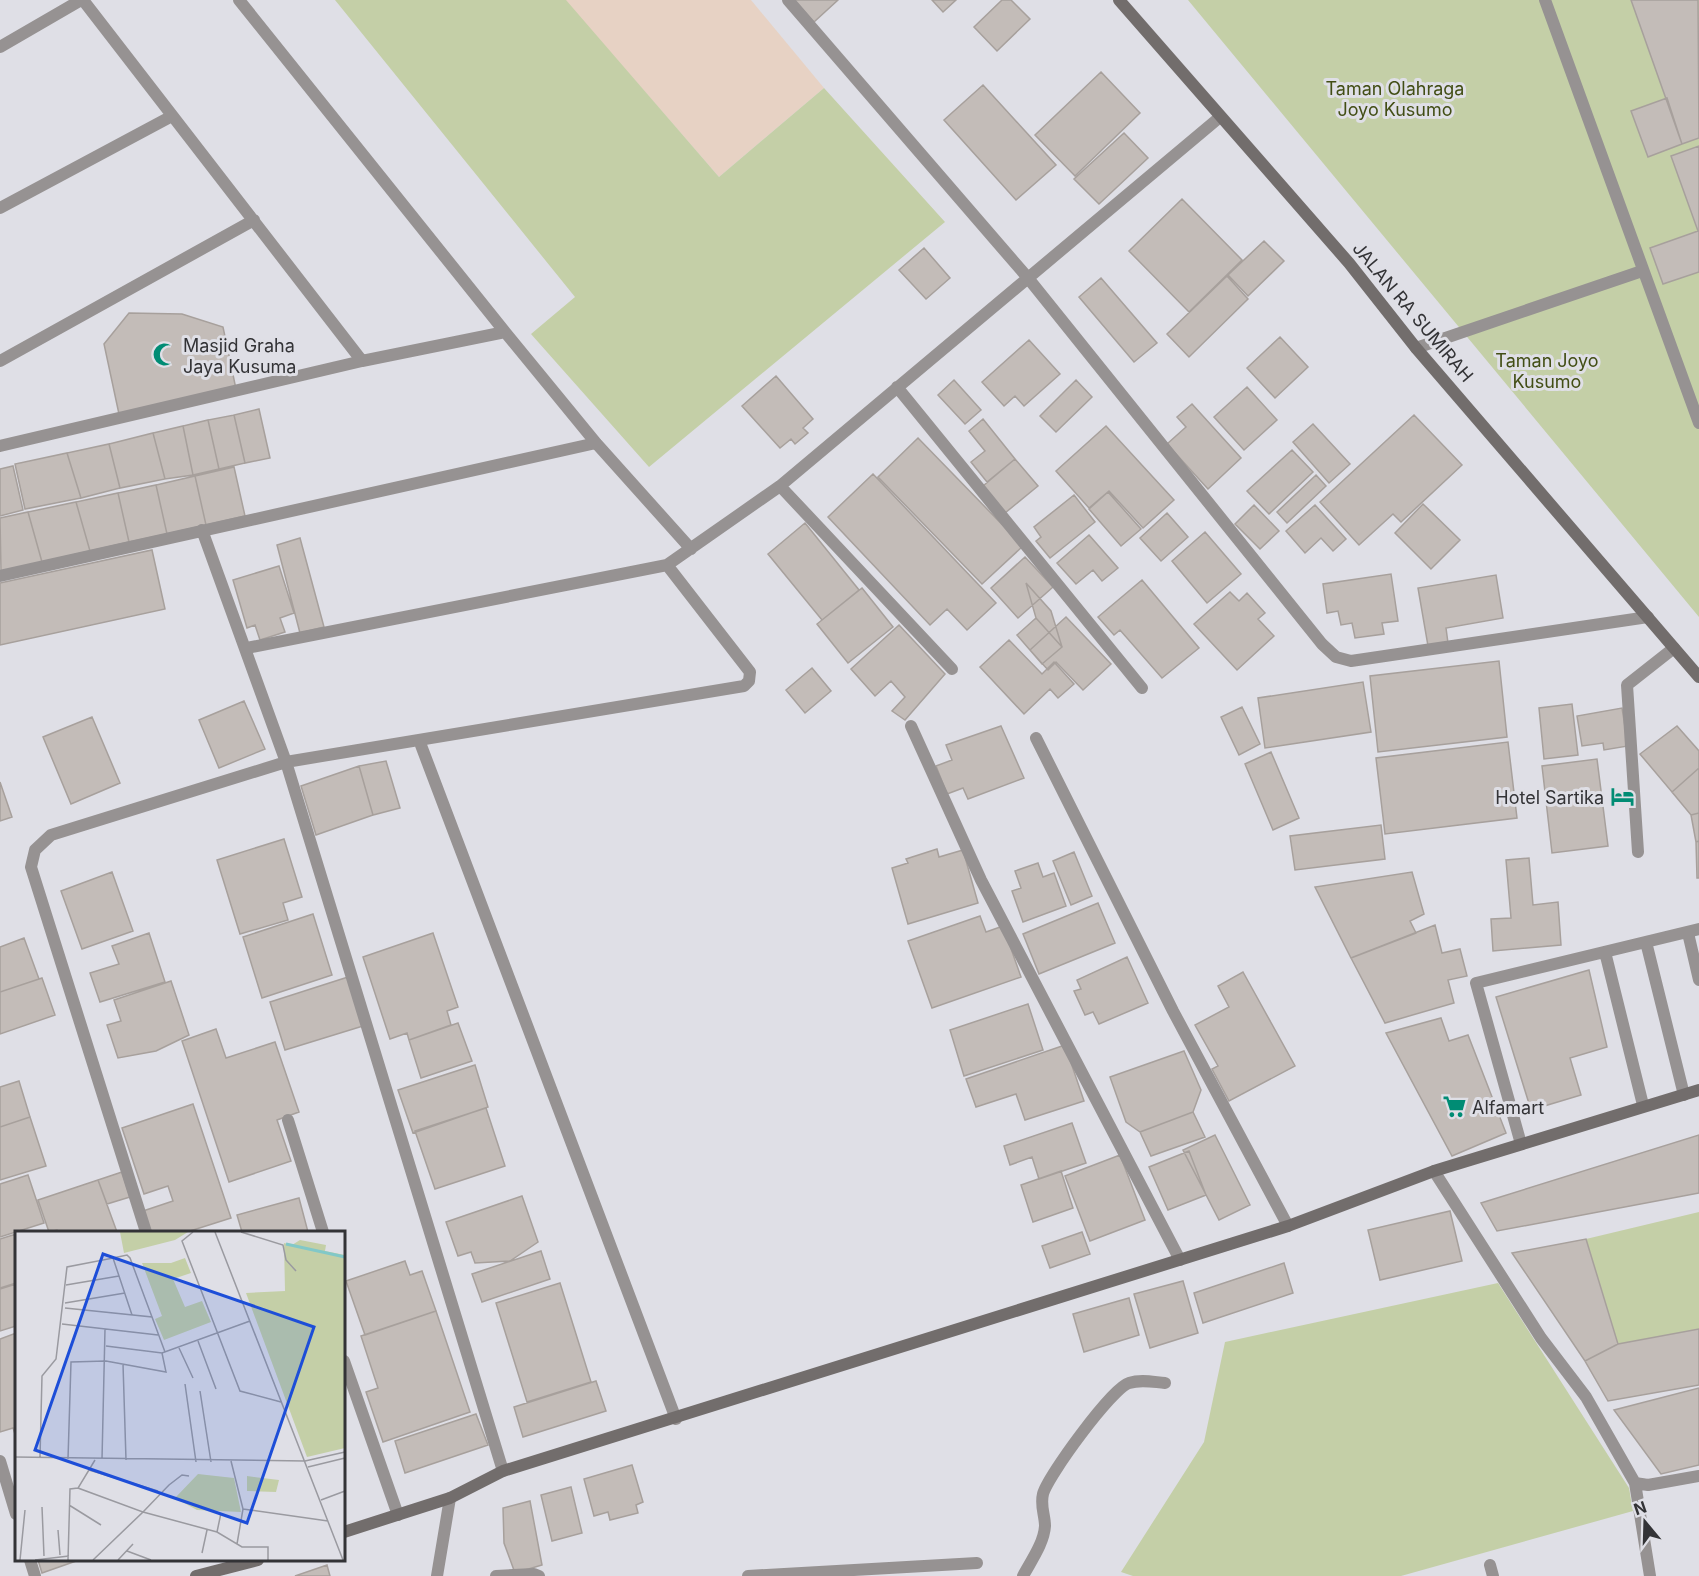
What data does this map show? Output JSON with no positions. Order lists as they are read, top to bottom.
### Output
{
  "streets": {
    "street": ["JALAN RA SUMIRAH"]
  },
  "parks": ["Taman Olahraga Joyo Kusumo", "Taman Joyo Kusumo"],
  "places": {
    "mosque": ["Masjid Graha Jaya Kusuma"],
    "hotel": ["Hotel Sartika"],
    "supermarket": ["Alfamart"]
  },
  "north": "top"
}
